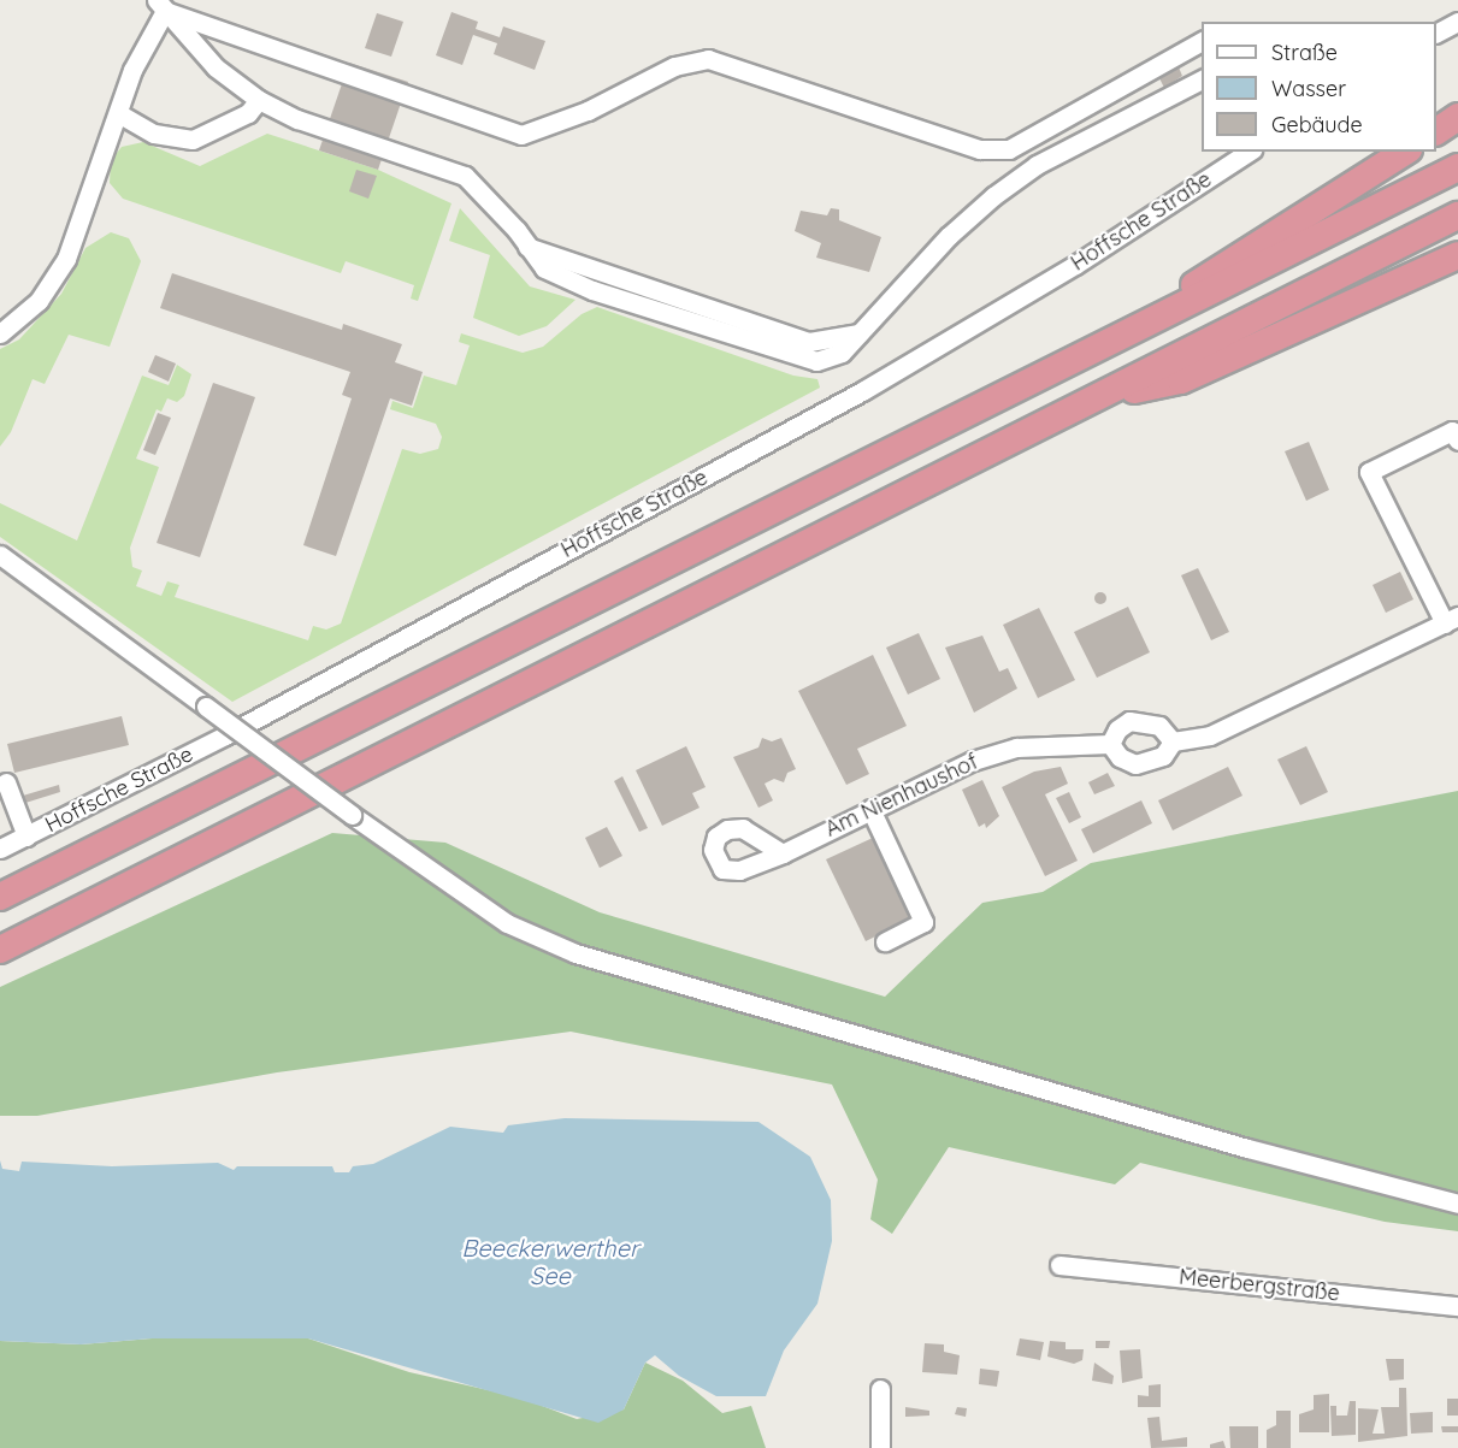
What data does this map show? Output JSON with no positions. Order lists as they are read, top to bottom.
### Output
{
  "streets": {
    "street": ["Hoffsche Straße", "Am Nienhaushof", "Meerbergstraße"]
  },
  "water": ["Beeckerwerther See"],
  "legend": ["Straße", "Wasser", "Gebäude"]
}
